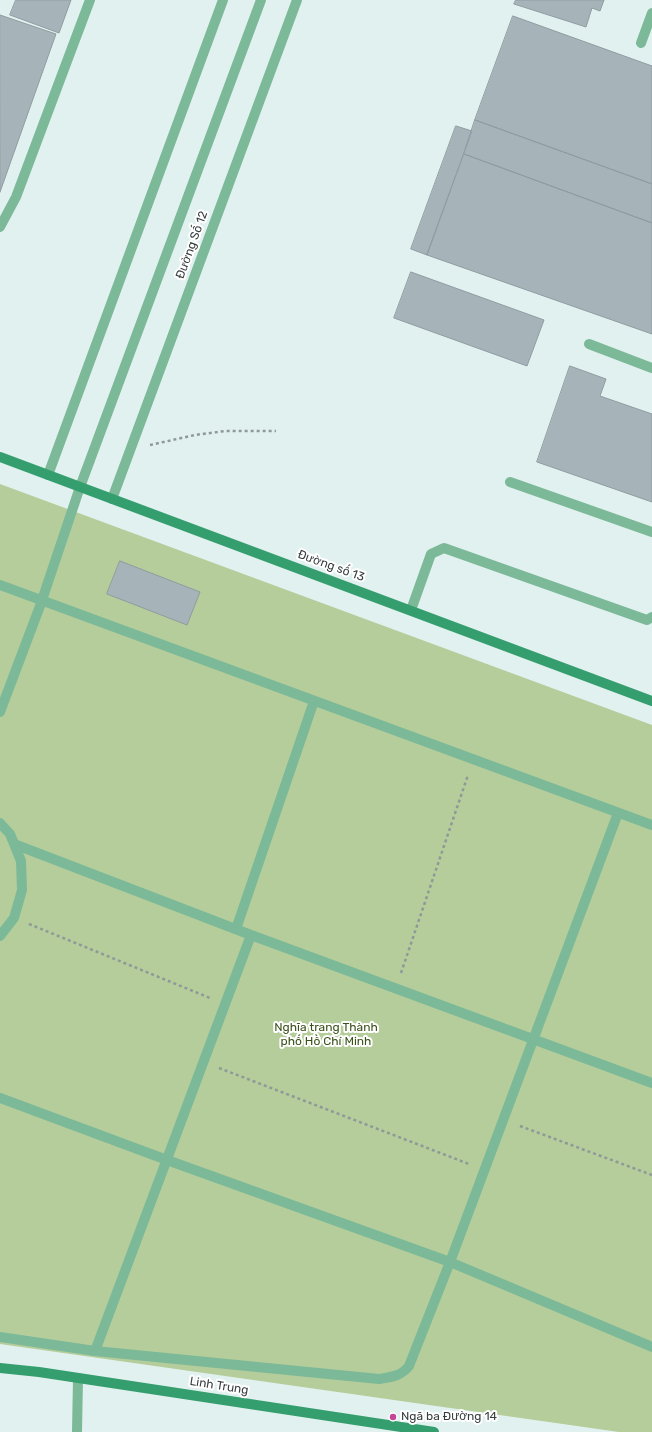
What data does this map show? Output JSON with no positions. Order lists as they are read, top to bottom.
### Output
{
  "streets": {
    "street": ["Đường Số 12", "Đường số 13", "Linh Trung"]
  },
  "crossings": [
    ["Đường Số 12", "Đường số 13"]
  ],
  "parks": ["Nghĩa trang Thành phố Hồ Chí Minh"],
  "places": ["Ngã ba Đường 14"]
}
